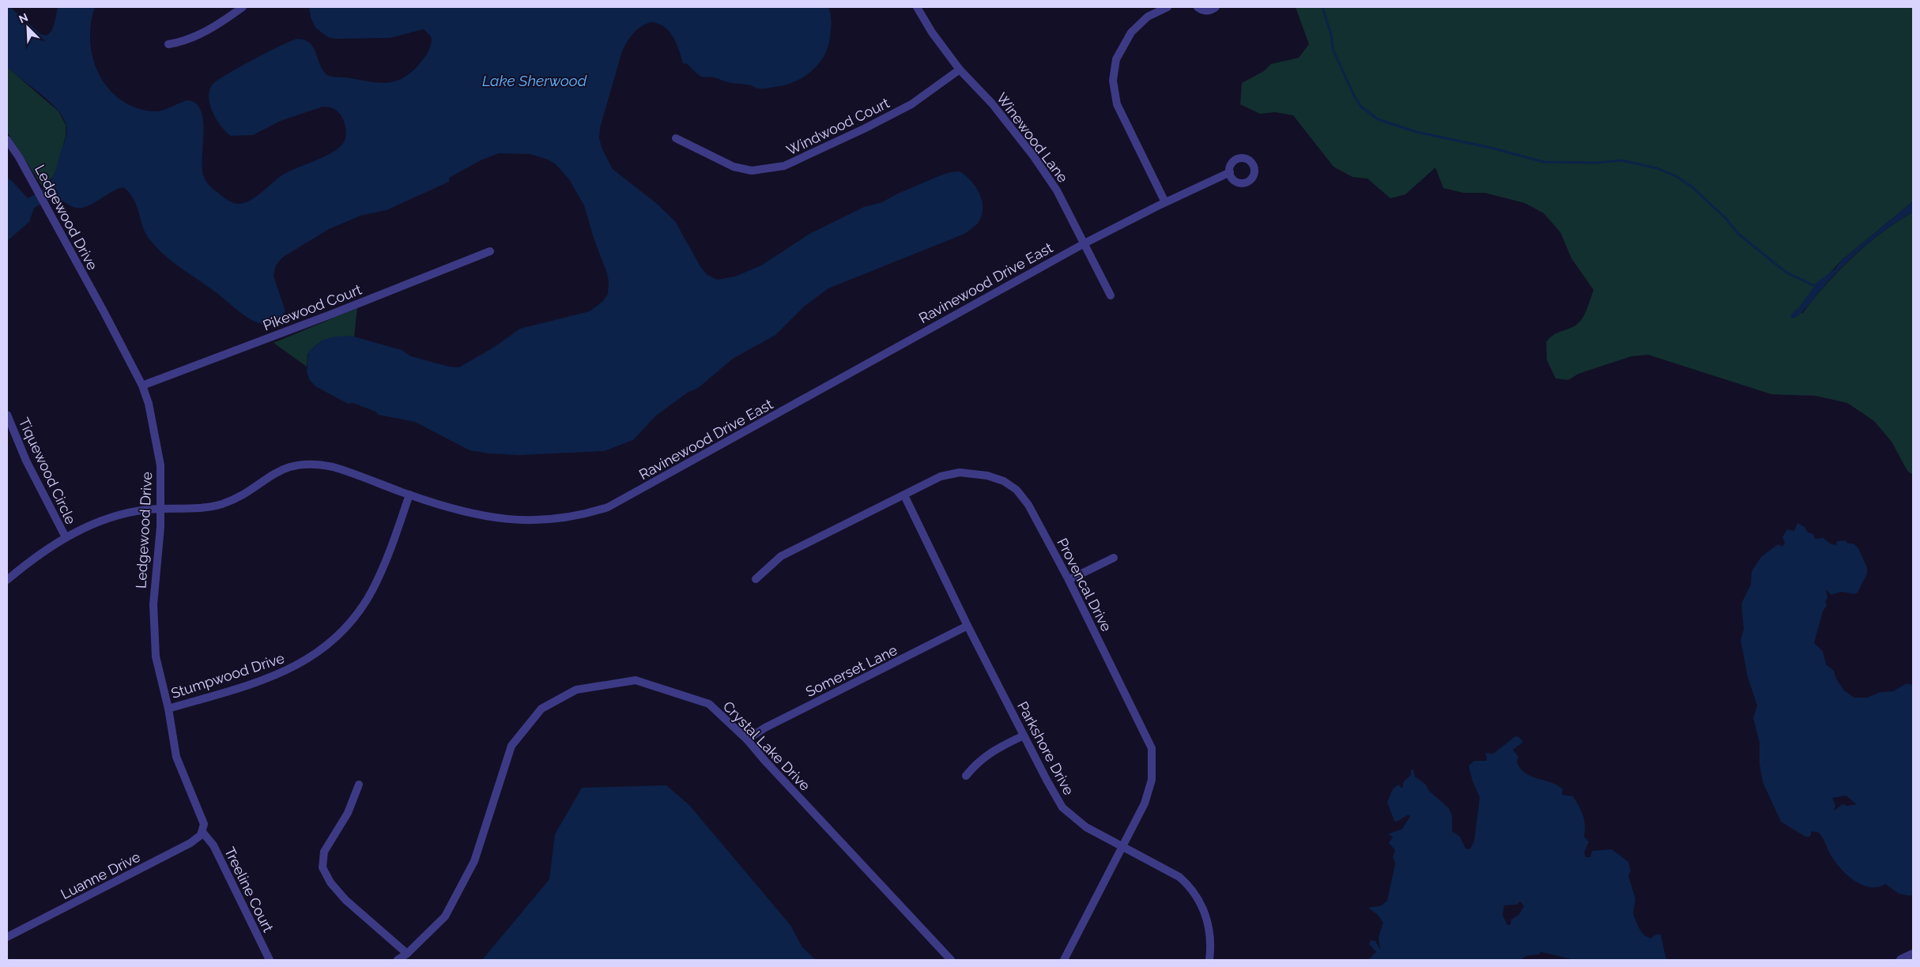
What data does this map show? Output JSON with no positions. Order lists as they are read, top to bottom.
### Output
{
  "streets": {
    "street": [
      "Windwood Court",
      "Winewood Lane",
      "Ledgewood Drive",
      "Ravinewood Drive East",
      "Pikewood Court",
      "Tiquewood Circle",
      "Provencal Drive",
      "Somerset Lane",
      "Stumpwood Drive",
      "Crystal Lake Drive",
      "Parkshore Drive",
      "Luanne Drive",
      "Treeline Court"
    ]
  },
  "crossings": [
    ["Windwood Court", "Winewood Lane"],
    ["Winewood Lane", "Ravinewood Drive East"],
    ["Ledgewood Drive", "Ravinewood Drive East"],
    ["Ledgewood Drive", "Pikewood Court"],
    ["Ledgewood Drive", "Stumpwood Drive"],
    ["Ledgewood Drive", "Luanne Drive"],
    ["Ledgewood Drive", "Treeline Court"],
    ["Ravinewood Drive East", "Tiquewood Circle"],
    ["Ravinewood Drive East", "Stumpwood Drive"],
    ["Provencal Drive", "Parkshore Drive"],
    ["Somerset Lane", "Crystal Lake Drive"],
    ["Somerset Lane", "Parkshore Drive"],
    ["Luanne Drive", "Treeline Court"]
  ],
  "water": ["Lake Sherwood"],
  "north": "top left"
}
